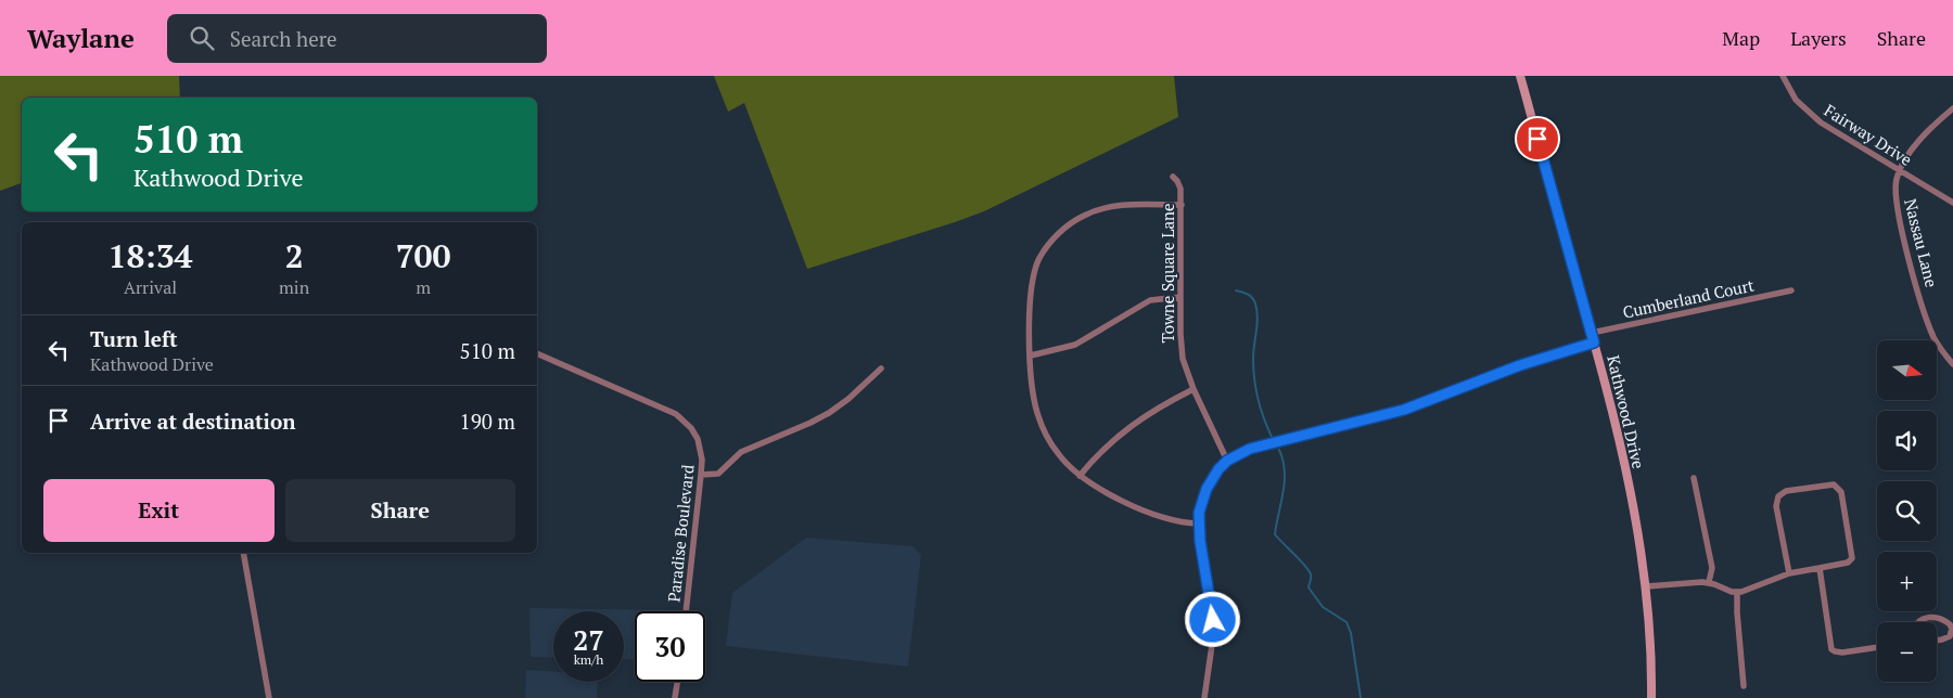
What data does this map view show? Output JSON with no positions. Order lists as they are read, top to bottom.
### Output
{
  "streets": {
    "street": [
      "Fairway Drive",
      "Nassau Lane",
      "Towne Square Lane",
      "Cumberland Court",
      "Kathwood Drive",
      "Paradise Boulevard"
    ]
  },
  "crossings": [
    ["Fairway Drive", "Nassau Lane"],
    ["Cumberland Court", "Kathwood Drive"]
  ],
  "north": "right",
  "page": {
    "header": "Waylane",
    "search": "Search here",
    "nav": ["Map", "Layers", "Share"],
    "turn": ["510 m", "Kathwood Drive"],
    "eta": [
      "18:34",
      "Arrival",
      "2",
      "min",
      "700",
      "m"
    ],
    "list": [
      {
        "name": "Turn left",
        "note": "Kathwood Drive",
        "value": "510 m"
      },
      {
        "name": "Arrive at destination",
        "value": "190 m"
      }
    ],
    "map_buttons": ["+", "−"],
    "buttons": ["Exit", "Share"],
    "speed": "27 km/h",
    "limit": "30"
  }
}
